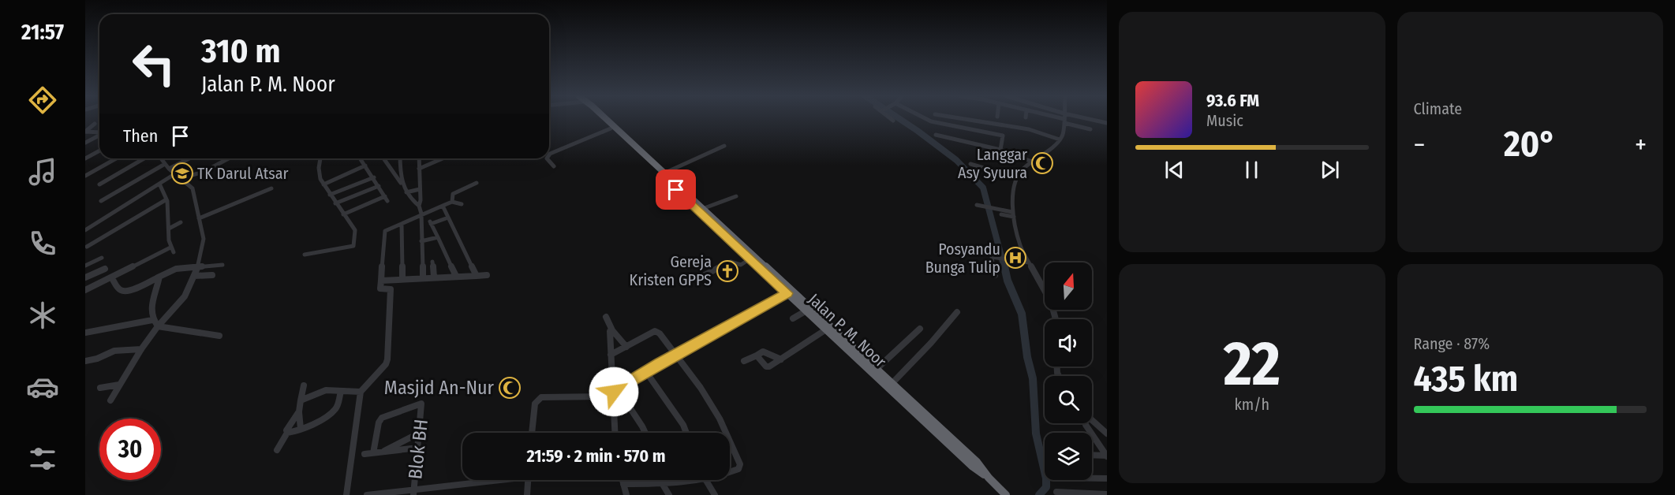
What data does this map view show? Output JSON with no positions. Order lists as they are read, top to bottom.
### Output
{
  "streets": {
    "highway": ["Jalan P. M. Noor"],
    "street": ["Blok BH"]
  },
  "places": {
    "mosque": ["Langgar Asy Syuura", "Masjid An-Nur"],
    "school or university": ["TK Darul Atsar"],
    "hospital": ["Posyandu Bunga Tulip"],
    "church": ["Gereja Kristen GPPS"]
  },
  "north": "top",
  "page": {
    "tabs": "21:57",
    "tile": [
      "Climate",
      ["22", "km/h"],
      ["Range · 87%", "435 km"]
    ],
    "turn": ["310 m", "Jalan P. M. Noor"],
    "song": ["93.6 FM", "Music"],
    "then": "Then",
    "heat": ["−", "20°", "+"],
    "limit": "30",
    "trip": "21:59 · 2 min · 570 m"
  }
}
